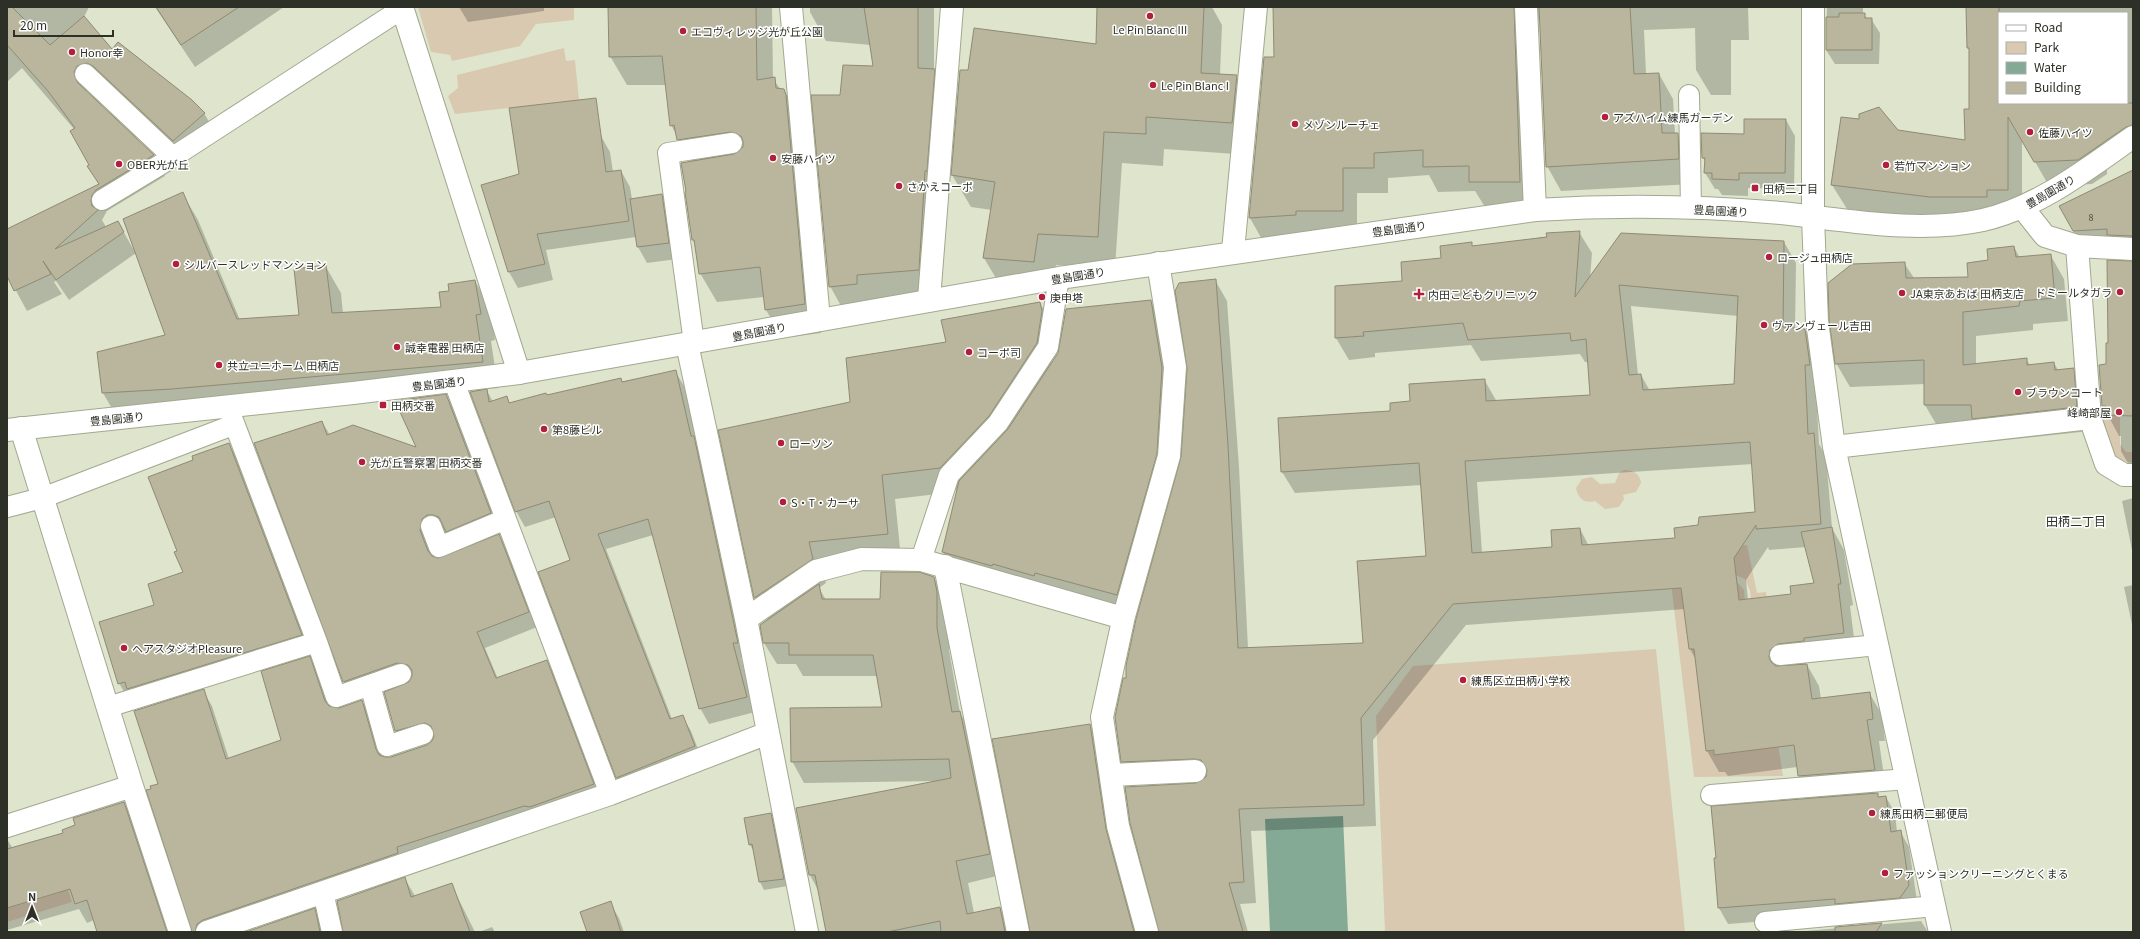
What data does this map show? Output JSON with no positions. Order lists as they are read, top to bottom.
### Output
{
  "streets": {
    "street": ["豊島園通り"]
  },
  "districts": ["田柄二丁目"],
  "places": {
    "other": [
      "Le Pin Blanc III",
      "エコヴィレッジ光が丘公園",
      "Honor幸",
      "Le Pin Blanc I",
      "アズハイム練馬ガーデン",
      "メゾンルーチェ",
      "佐藤ハイツ",
      "安藤ハイツ",
      "OBER光が丘",
      "若竹マンション",
      "さかえコーポ",
      "ロージュ田柄店",
      "シルバースレッドマンション",
      "ドミールタガラ",
      "JA東京あおば 田柄支店",
      "庚申塔",
      "ヴァンヴェール吉田",
      "誠幸電器 田柄店",
      "コーポ司",
      "共立ユニホーム 田柄店",
      "ブラウンコート",
      "峰崎部屋",
      "第8藤ビル",
      "ローソン",
      "光が丘警察署 田柄交番",
      "S・T・カーサ",
      "ヘアスタジオPleasure",
      "練馬区立田柄小学校",
      "練馬田柄二郵便局",
      "ファッションクリーニングとくまる"
    ],
    "transit": ["田柄二丁目", "田柄交番"],
    "health": ["内田こどもクリニック"]
  },
  "house_numbers": ["8"],
  "legend": [
    "Road",
    "Park",
    "Water",
    "Building"
  ],
  "scale_bar": "20 m",
  "north": "top"
}
